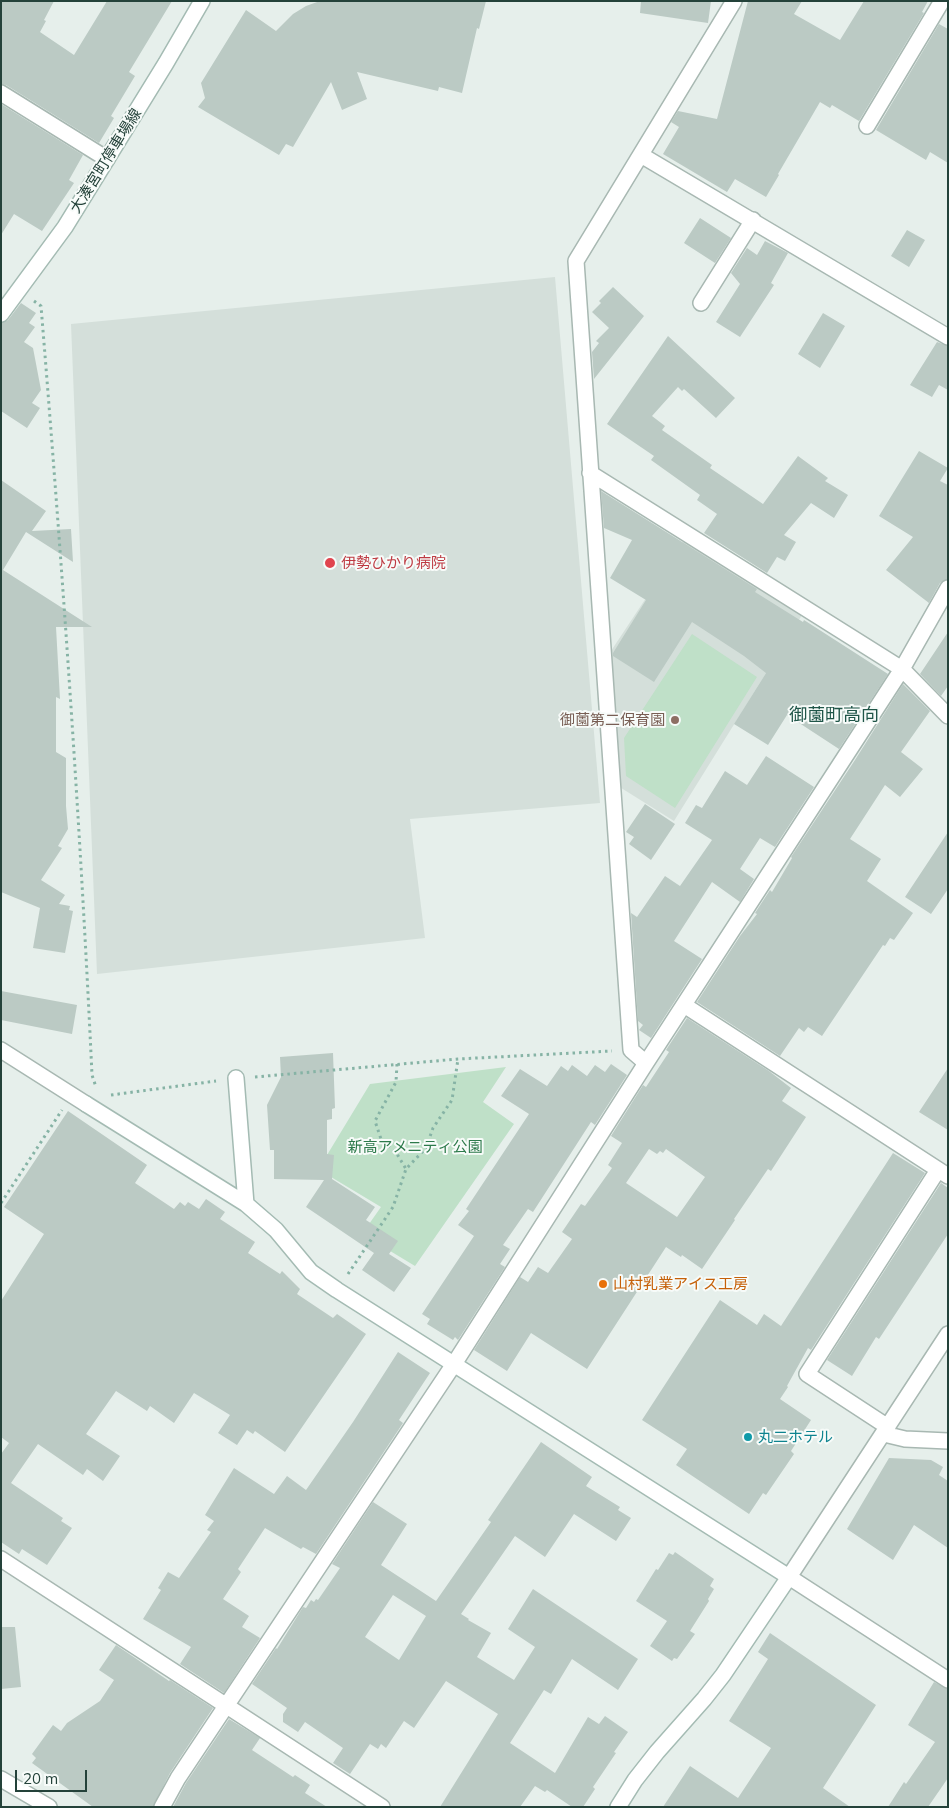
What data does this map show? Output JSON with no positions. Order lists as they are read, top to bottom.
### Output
{
  "streets": {
    "street": ["大湊宮町停車場線"]
  },
  "districts": ["御薗町高向"],
  "parks": ["新高アメニティ公園"],
  "places": [
    "伊勢ひかり病院",
    "御薗第二保育園",
    "山村乳業アイス工房",
    "丸二ホテル"
  ],
  "scale_bar": "20 m"
}
